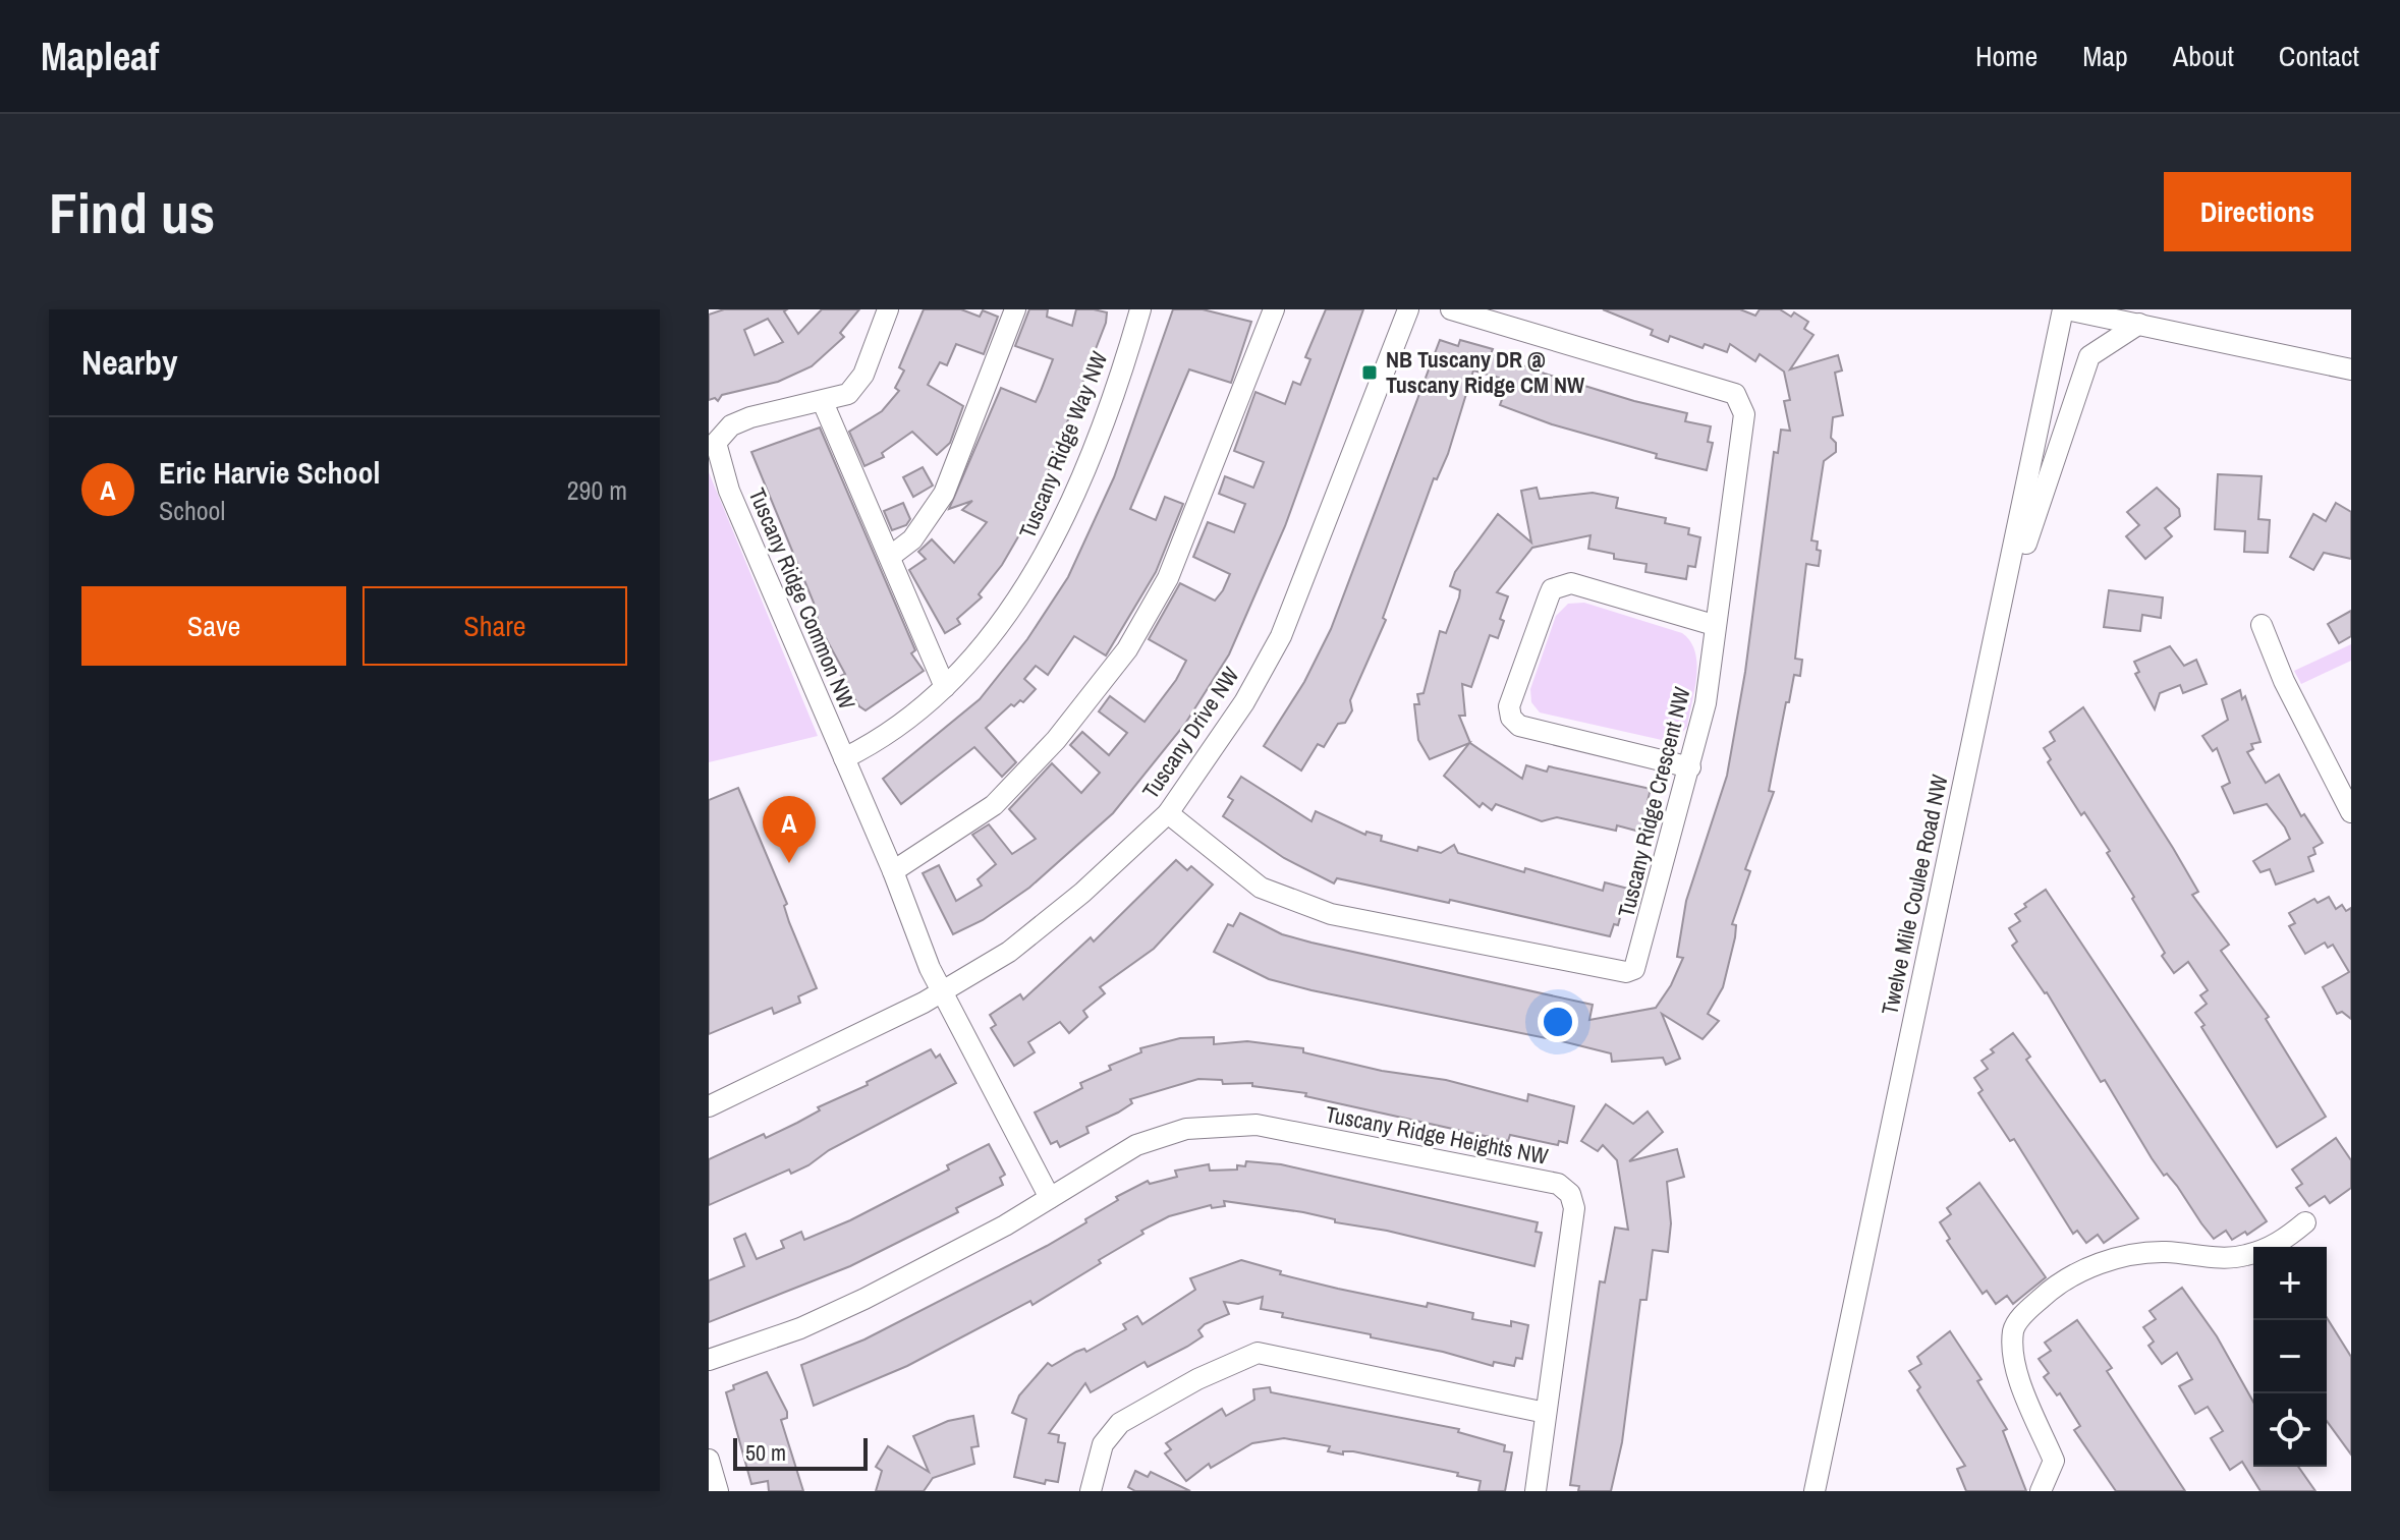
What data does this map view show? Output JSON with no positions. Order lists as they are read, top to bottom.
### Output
{
  "streets": {
    "street": [
      "Tuscany Ridge Way NW",
      "Tuscany Ridge Common NW",
      "Tuscany Drive NW",
      "Tuscany Ridge Crescent NW",
      "Twelve Mile Coulee Road NW",
      "Tuscany Ridge Heights NW"
    ]
  },
  "crossings": [
    ["Tuscany Ridge Way NW", "Tuscany Ridge Common NW"],
    ["Tuscany Ridge Common NW", "Tuscany Drive NW"],
    ["Tuscany Drive NW", "Tuscany Ridge Crescent NW"]
  ],
  "places": {
    "transit": ["NB Tuscany DR @ Tuscany Ridge CM NW"]
  },
  "scale_bar": "50 m",
  "page": {
    "header": "Mapleaf",
    "nav": [
      "Home",
      "Map",
      "About",
      "Contact"
    ],
    "buttons": [
      "Directions",
      ["Save", "Share"]
    ],
    "title": "Find us",
    "heading": "Nearby",
    "list": [
      {
        "mark": "A",
        "name": "Eric Harvie School",
        "note": "School",
        "value": "290 m"
      }
    ],
    "pins": "A",
    "map_buttons": ["+", "−"],
    "scale": "50 m"
  }
}
